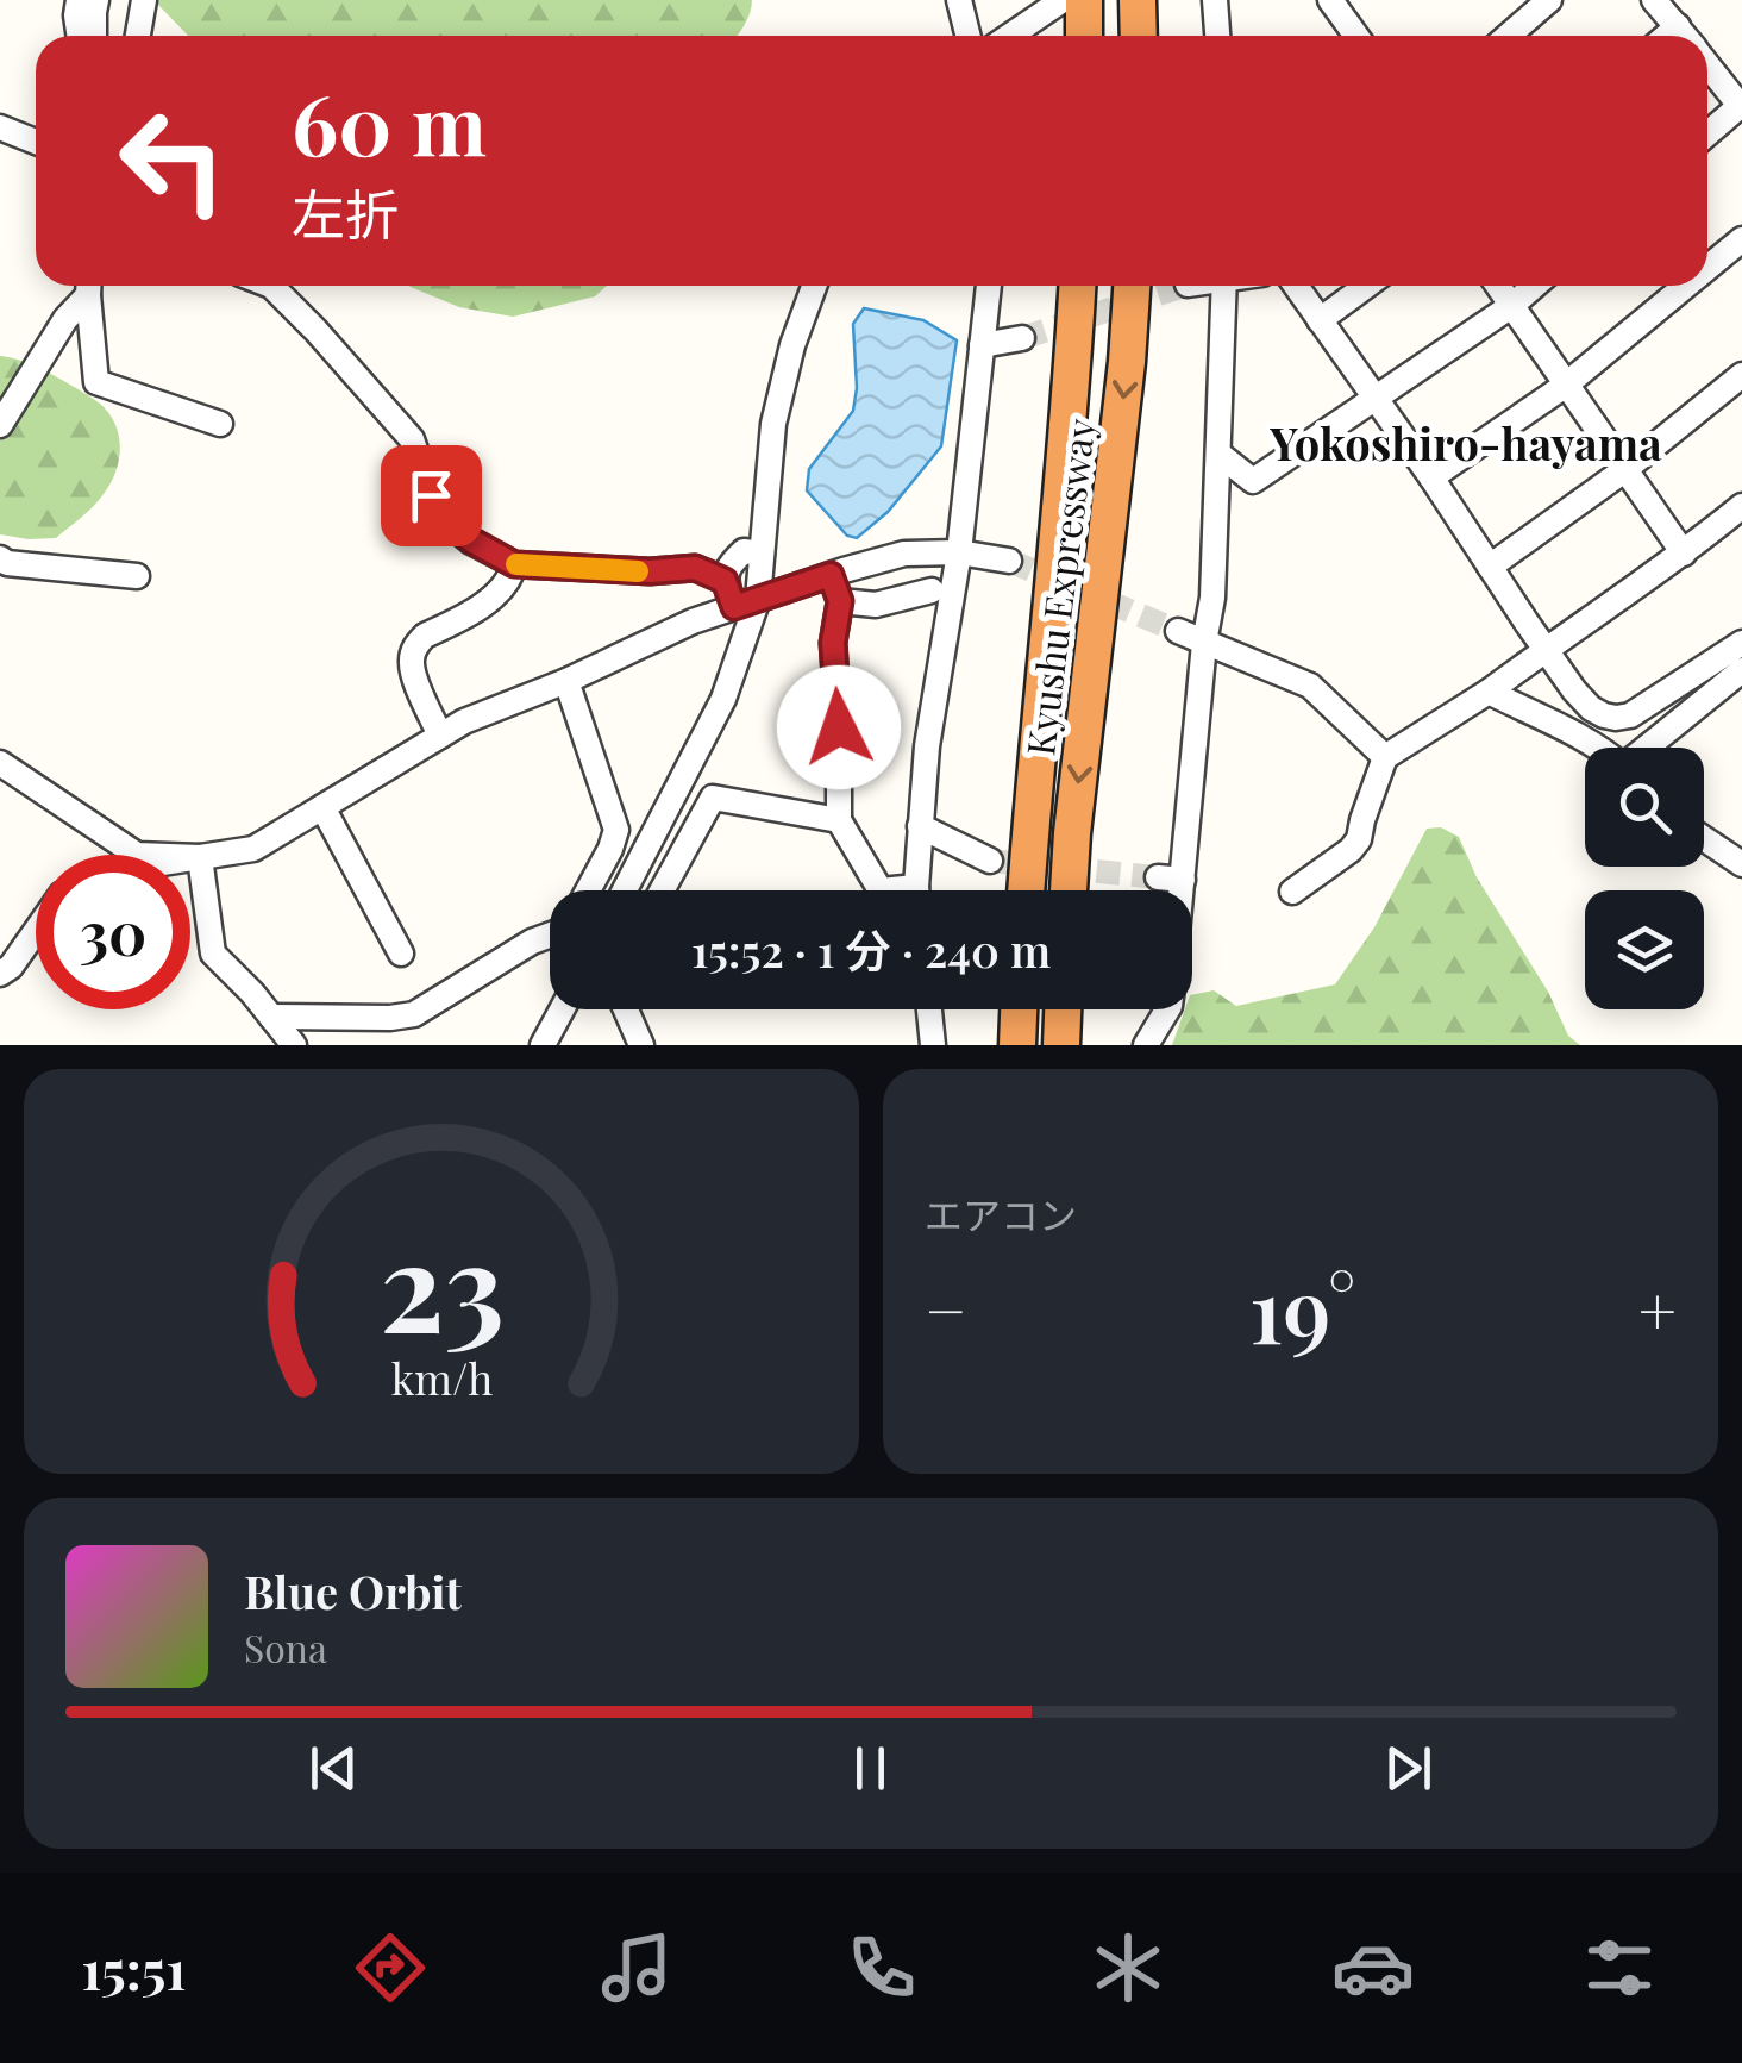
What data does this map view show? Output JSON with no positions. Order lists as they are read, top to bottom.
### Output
{
  "streets": {
    "highway": ["Kyushu Expressway"]
  },
  "districts": ["Yokoshiro-hayama"],
  "page": {
    "turn": ["60 m", "左折"],
    "limit": "30",
    "trip": "15:52 · 1 分 · 240 m",
    "tile": "エアコン",
    "heat": ["−", "19°", "+"],
    "song": ["Blue Orbit", "Sona"],
    "tabs": "15:51",
    "gauge": ["23", "km/h"]
  }
}
